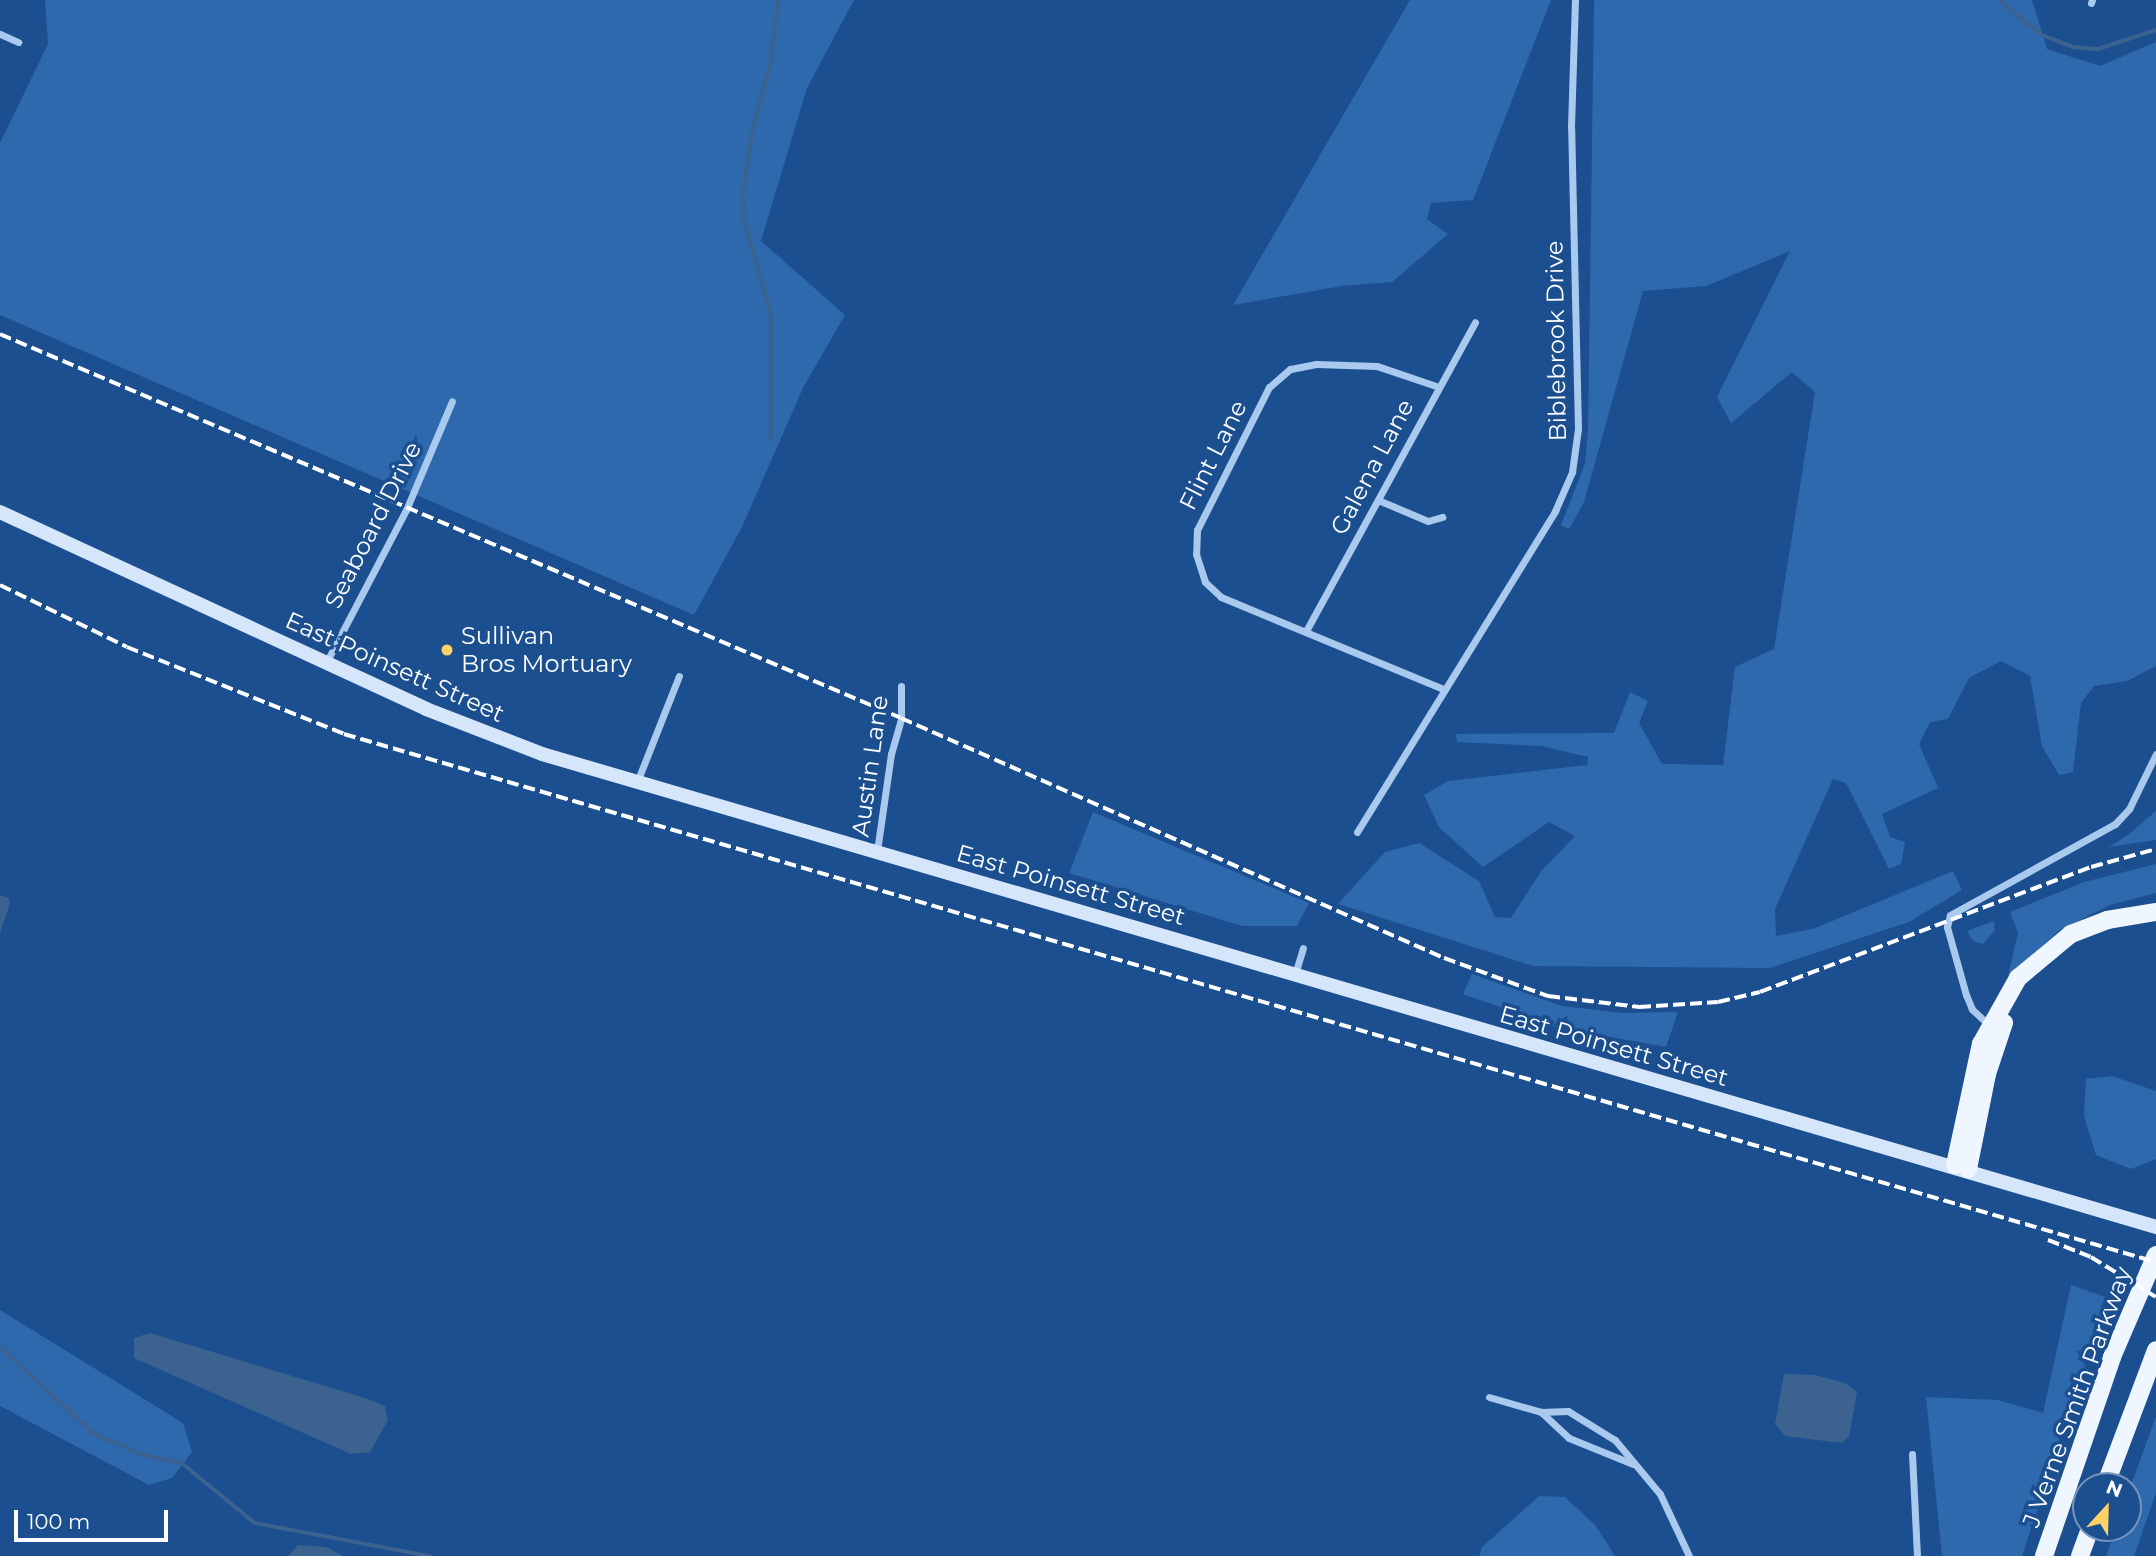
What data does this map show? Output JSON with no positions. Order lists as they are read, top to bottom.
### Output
{
  "streets": {
    "main road": ["East Poinsett Street", "J Verne Smith Parkway"],
    "street": [
      "Biblebrook Drive",
      "Flint Lane",
      "Galena Lane",
      "Seaboard Drive",
      "Austin Lane"
    ]
  },
  "crossings": [
    ["Biblebrook Drive", "Flint Lane"],
    ["Flint Lane", "Galena Lane"],
    ["Seaboard Drive", "East Poinsett Street"],
    ["East Poinsett Street", "Austin Lane"]
  ],
  "places": ["Sullivan Bros Mortuary"],
  "scale_bar": "100 m",
  "north": "top"
}
